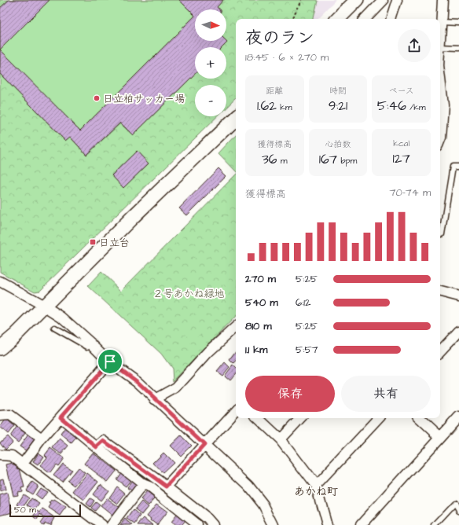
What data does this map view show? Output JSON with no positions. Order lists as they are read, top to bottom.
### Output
{
  "districts": ["あかね町"],
  "parks": ["２号あかね緑地"],
  "places": {
    "other": ["日立柏サッカー場"],
    "transit": ["日立台"]
  },
  "scale_bar": "50 m",
  "north": "right",
  "page": {
    "map_buttons": ["+", "−"],
    "heading": ["夜のラン", "18:45 · 6 × 270 m"],
    "stats": [
      ["距離", "1.62 km"],
      ["時間", "9:21"],
      ["ペース", "5:46 /km"],
      ["獲得標高", "36 m"],
      ["心拍数", "167 bpm"],
      ["kcal", "127"]
    ],
    "chart": ["獲得標高", "70–74 m"],
    "list": [
      {
        "name": "270 m",
        "note": "5:25"
      },
      {
        "name": "540 m",
        "note": "6:12"
      },
      {
        "name": "810 m",
        "note": "5:25"
      },
      {
        "name": "1.1 km",
        "note": "5:57"
      }
    ],
    "buttons": ["保存", "共有"],
    "scale": "50 m"
  }
}
